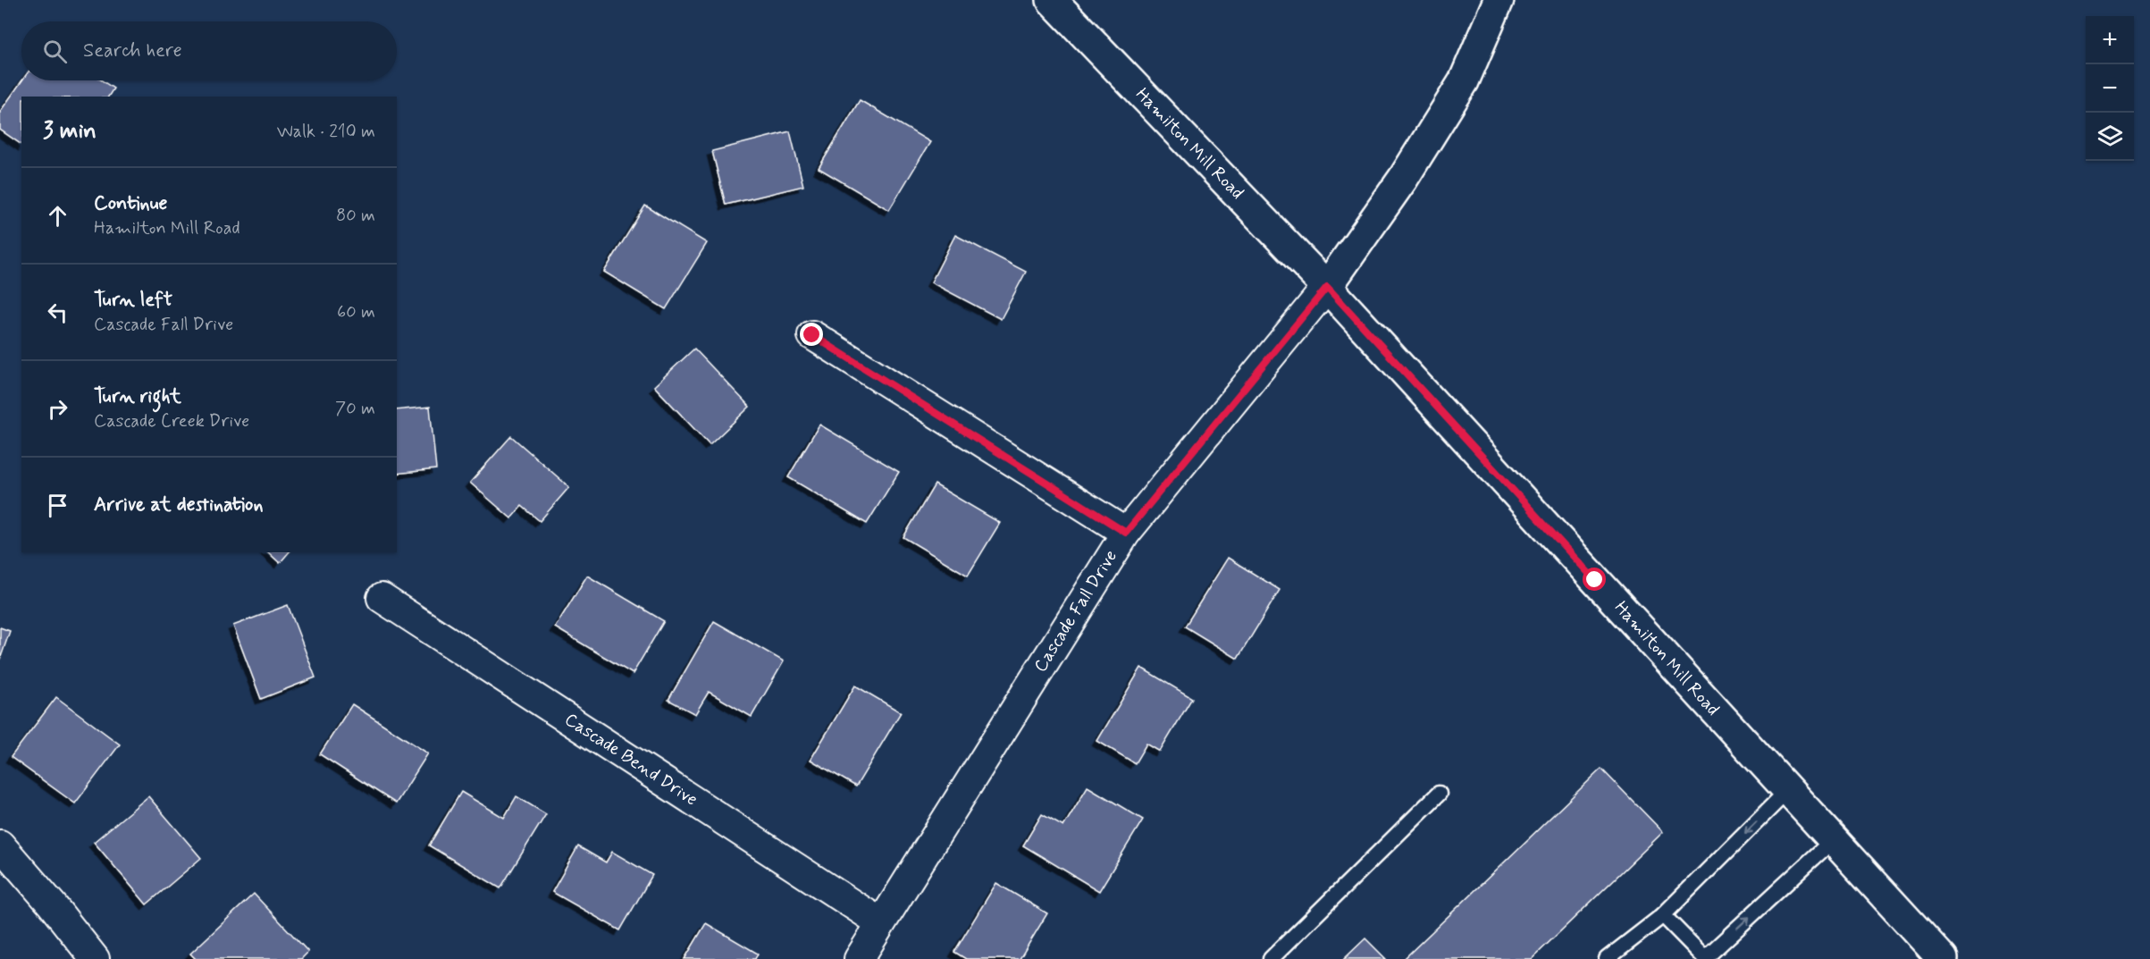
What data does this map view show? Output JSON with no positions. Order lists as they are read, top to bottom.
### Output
{
  "streets": {
    "main road": ["Hamilton Mill Road"],
    "street": ["Cascade Fall Drive", "Cascade Bend Drive"]
  },
  "crossings": [
    ["Hamilton Mill Road", "Cascade Fall Drive"],
    ["Cascade Fall Drive", "Cascade Bend Drive"]
  ],
  "page": {
    "map_buttons": ["+", "−"],
    "search": "Search here",
    "heading": ["3 min", "Walk · 210 m"],
    "list": [
      ["Continue", "Hamilton Mill Road", "80 m"],
      ["Turn left", "Cascade Fall Drive", "60 m"],
      ["Turn right", "Cascade Creek Drive", "70 m"],
      "Arrive at destination"
    ]
  }
}
